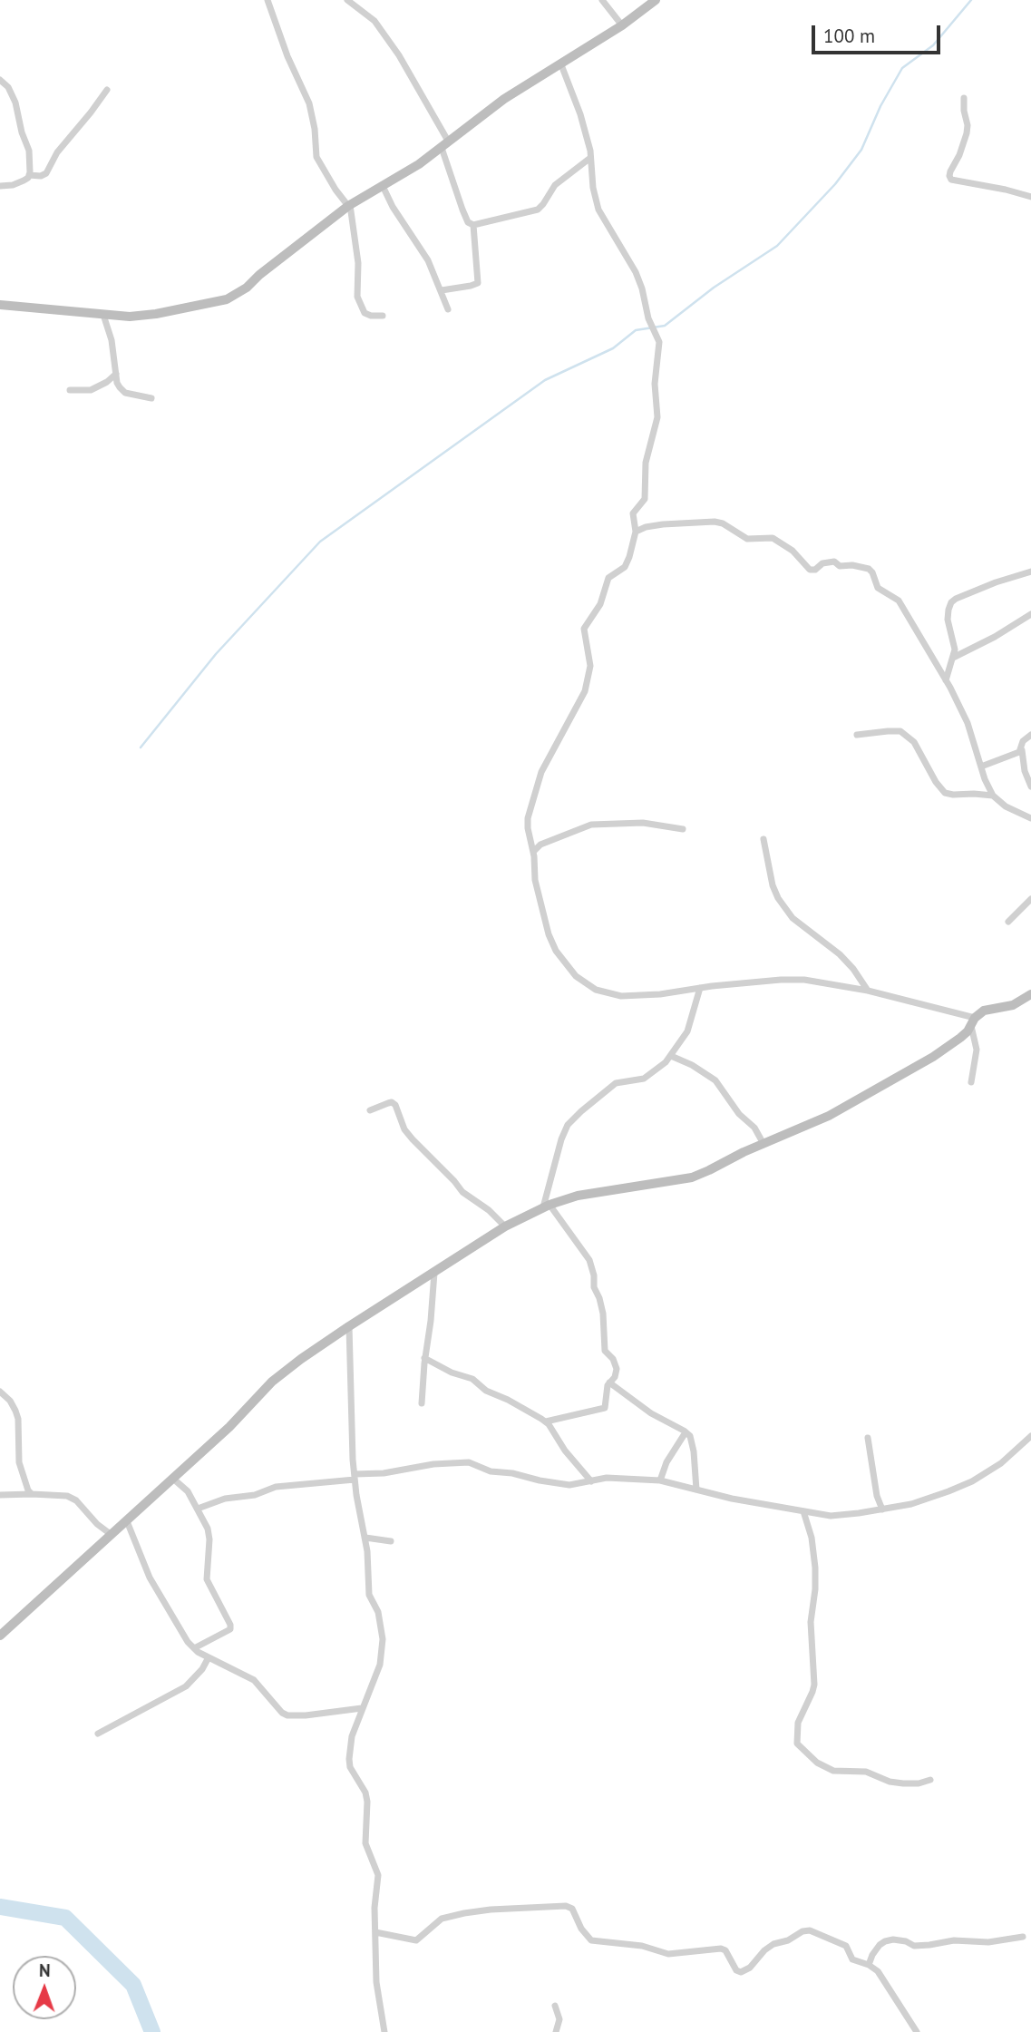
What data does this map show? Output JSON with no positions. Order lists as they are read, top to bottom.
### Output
{
  "scale_bar": "100 m",
  "north": "top"
}
